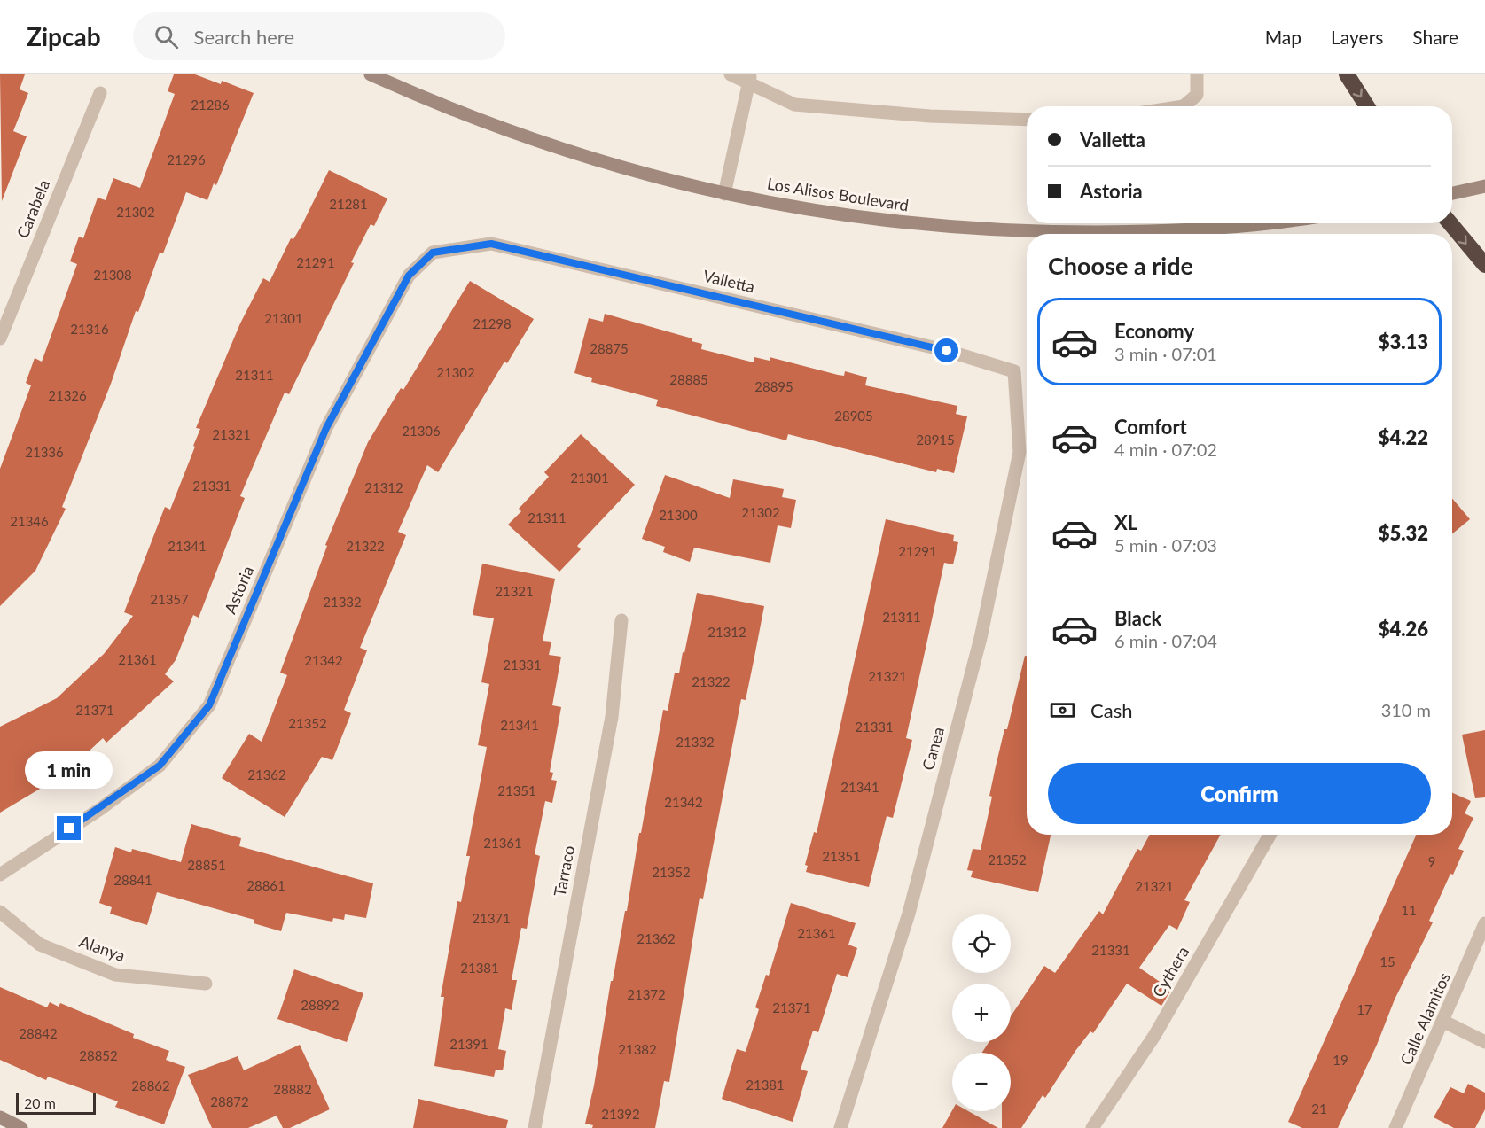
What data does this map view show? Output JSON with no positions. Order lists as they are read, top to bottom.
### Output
{
  "streets": {
    "main road": ["Los Alisos Boulevard"],
    "street": [
      "Carabela",
      "Valletta",
      "Astoria",
      "Canea",
      "Tarraco",
      "Alanya",
      "Cythera",
      "Calle Alamitos"
    ]
  },
  "crossings": [
    ["Valletta", "Astoria"],
    ["Valletta", "Canea"]
  ],
  "house_numbers": [
    "21286",
    "21296",
    "21281",
    "21302",
    "21291",
    "21308",
    "21301",
    "21298",
    "21316",
    "28875",
    "21302",
    "21311",
    "28885",
    "28895",
    "21326",
    "28905",
    "21306",
    "21321",
    "28915",
    "21336",
    "21301",
    "21331",
    "21312",
    "21302",
    "21300",
    "21311",
    "21346",
    "21341",
    "21322",
    "21291",
    "21321",
    "21357",
    "21332",
    "21311",
    "21312",
    "21361",
    "21342",
    "21331",
    "21321",
    "21322",
    "21371",
    "21352",
    "21341",
    "21331",
    "21332",
    "21362",
    "21341",
    "21351",
    "21342",
    "21361",
    "21351",
    "21352",
    "9",
    "28851",
    "21352",
    "28841",
    "28861",
    "21321",
    "11",
    "21371",
    "21361",
    "21362",
    "21331",
    "15",
    "21381",
    "21372",
    "28892",
    "21371",
    "17",
    "28842",
    "21391",
    "21382",
    "28852",
    "19",
    "21381",
    "28862",
    "28882",
    "28872",
    "21",
    "21392"
  ],
  "scale_bar": "20 m",
  "page": {
    "header": "Zipcab",
    "search": "Search here",
    "nav": ["Map", "Layers", "Share"],
    "banner": ["Valletta", "Astoria"],
    "heading": "Choose a ride",
    "list": [
      {
        "name": "Economy",
        "note": "3 min · 07:01",
        "value": "$3.13"
      },
      {
        "name": "Comfort",
        "note": "4 min · 07:02",
        "value": "$4.22"
      },
      {
        "name": "XL",
        "note": "5 min · 07:03",
        "value": "$5.32"
      },
      {
        "name": "Black",
        "note": "6 min · 07:04",
        "value": "$4.26"
      }
    ],
    "pay": ["Cash", "310 m"],
    "bubble": "1 min",
    "buttons": "Confirm",
    "map_buttons": ["+", "−"],
    "scale": "20 m"
  }
}
